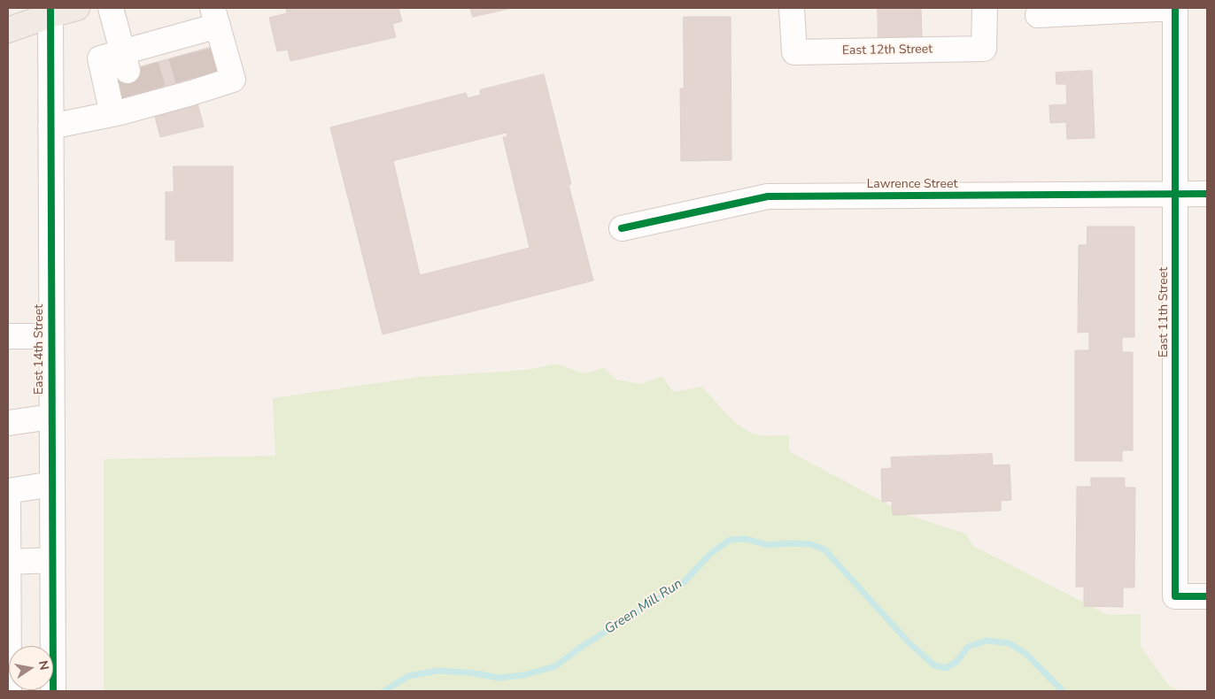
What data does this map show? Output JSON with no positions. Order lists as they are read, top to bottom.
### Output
{
  "streets": {
    "street": [
      "East 12th Street",
      "Lawrence Street",
      "East 11th Street",
      "East 14th Street"
    ]
  },
  "crossings": [
    ["Lawrence Street", "East 11th Street"]
  ],
  "water": ["Green Mill Run"],
  "north": "right"
}
